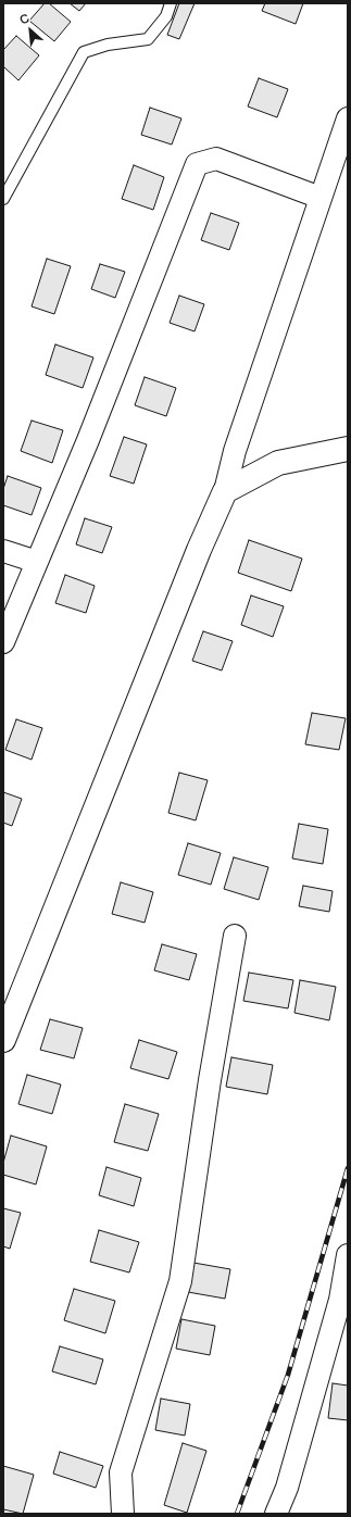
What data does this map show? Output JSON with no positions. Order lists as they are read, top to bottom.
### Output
{
  "north": "top left"
}
